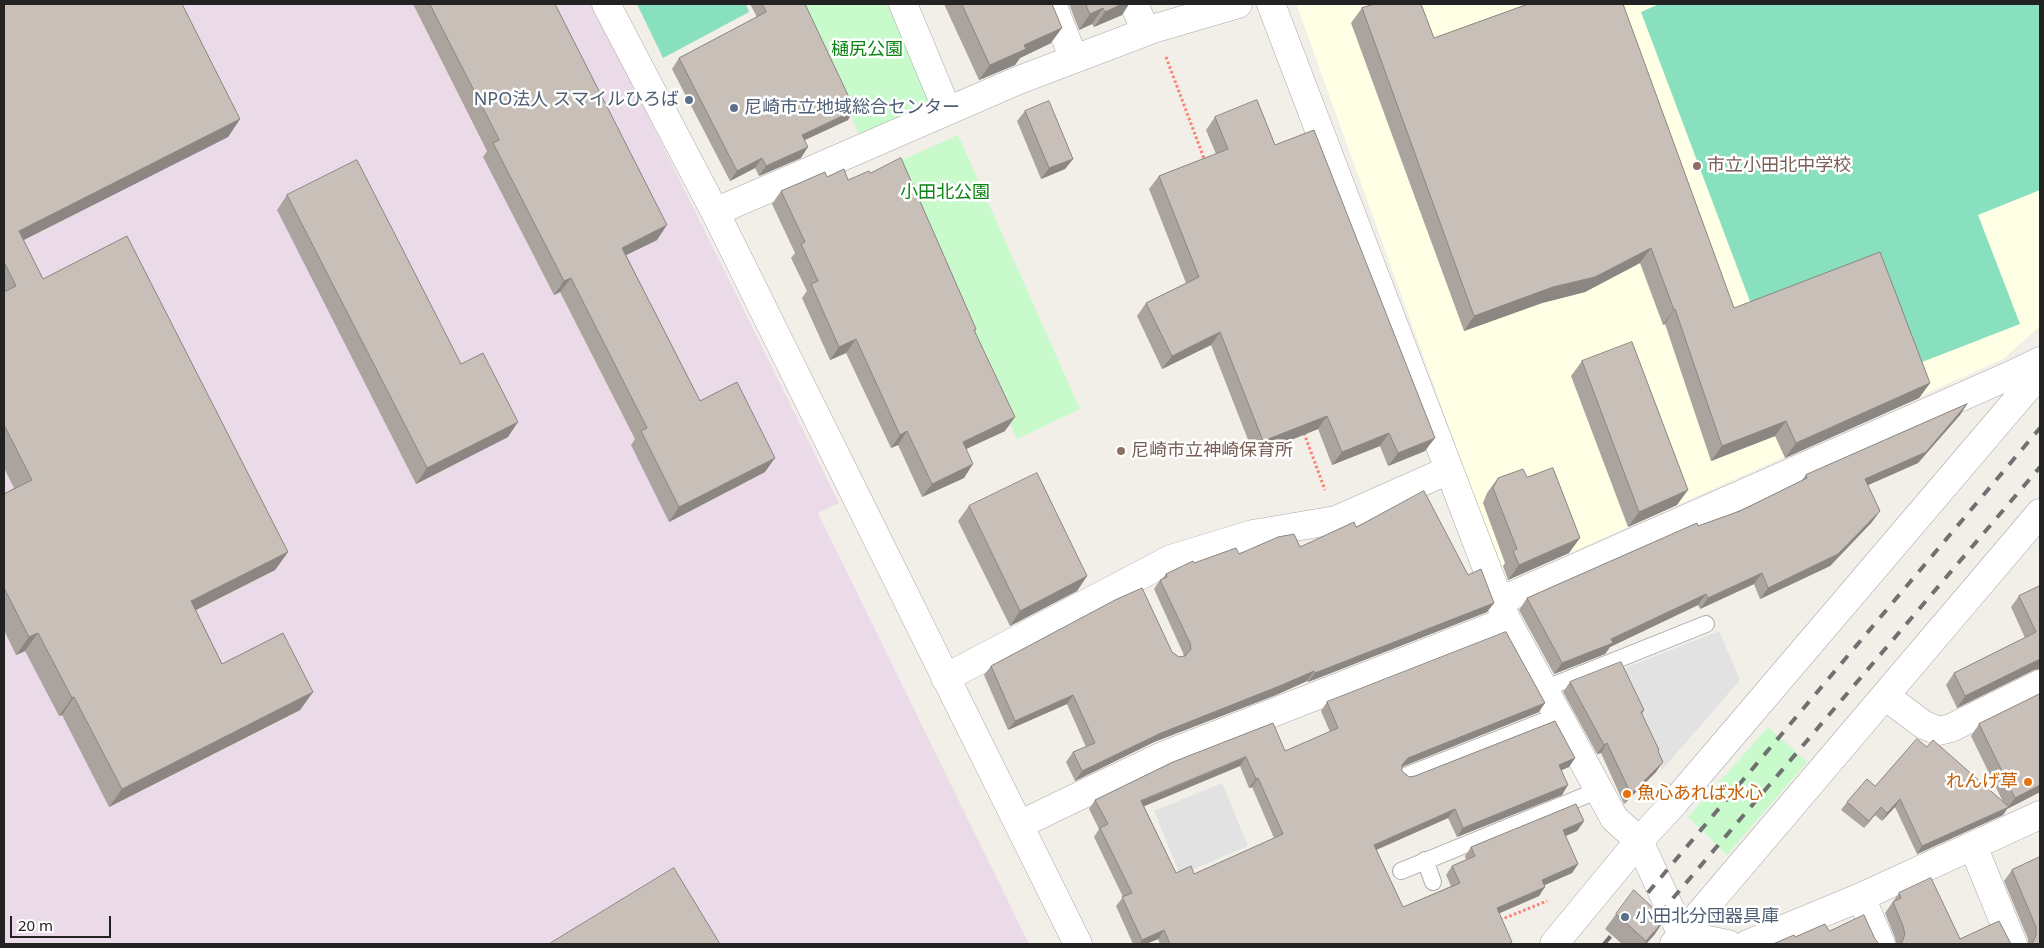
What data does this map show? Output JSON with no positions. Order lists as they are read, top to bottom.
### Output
{
  "parks": ["樋尻公園", "小田北公園"],
  "places": [
    "NPO法人 スマイルひろば",
    "尼崎市立地域総合センター",
    "市立小田北中学校",
    "尼崎市立神崎保育所",
    "れんげ草",
    "魚心あれば水心",
    "小田北分団器具庫"
  ],
  "scale_bar": "20 m"
}
